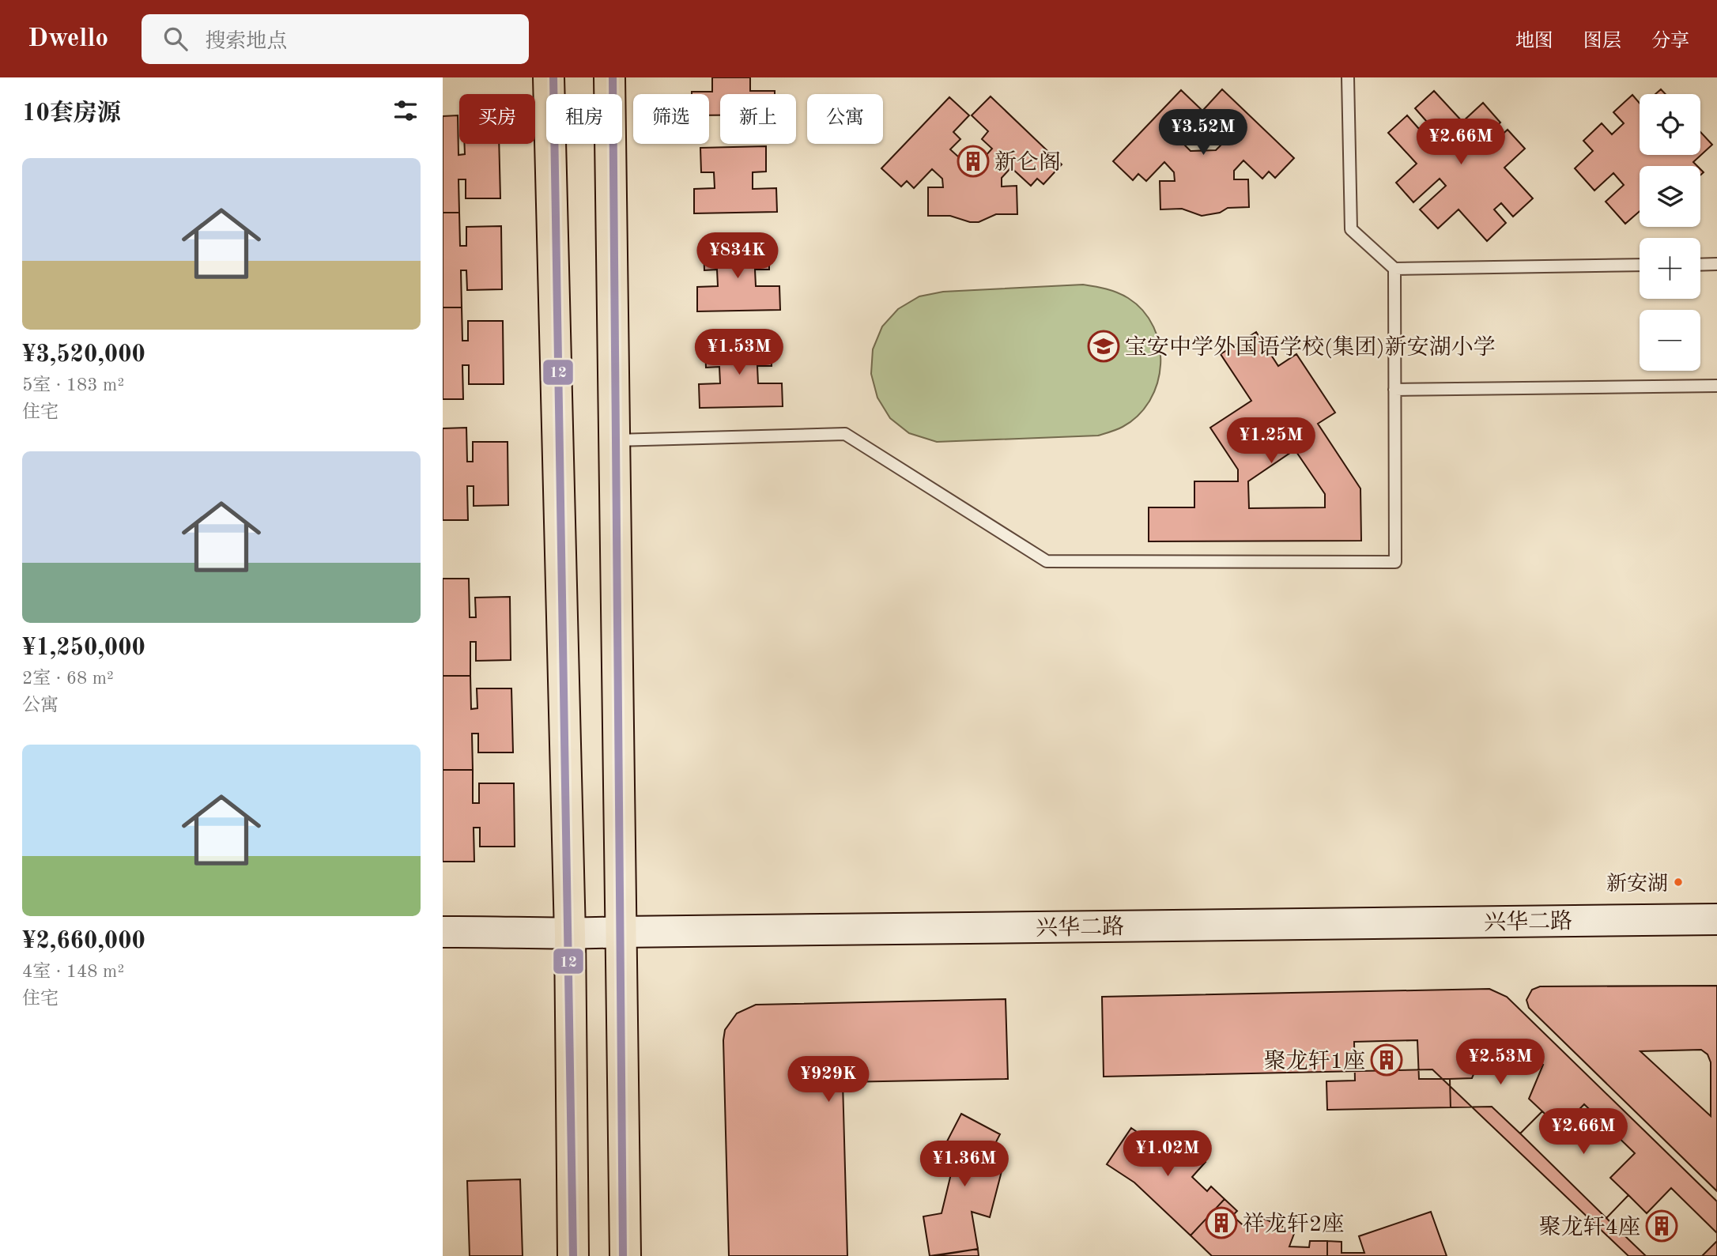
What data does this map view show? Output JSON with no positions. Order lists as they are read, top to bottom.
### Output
{
  "streets": {
    "main road": ["兴华二路"]
  },
  "places": {
    "building": [
      "新仑阁",
      "聚龙轩1座",
      "祥龙轩2座",
      "聚龙轩4座"
    ],
    "school or university": ["宝安中学外国语学校(集团)新安湖小学"],
    "other": ["新安湖"]
  },
  "lines": ["transit line 12"],
  "page": {
    "header": "Dwello",
    "search": "搜索地点",
    "nav": ["地图", "图层", "分享"],
    "heading": "10套房源",
    "map_buttons": ["+", "−"],
    "chip": [
      "买房",
      "租房",
      "筛选",
      "新上",
      "公寓"
    ],
    "price": [
      "¥3.52M",
      "¥2.66M",
      "¥834K",
      "¥1.53M",
      "¥1.25M",
      "¥2.53M",
      "¥929K",
      "¥2.66M",
      "¥1.02M",
      "¥1.36M"
    ],
    "list": [
      {
        "name": "¥3,520,000",
        "note": "5室 · 183 m² · 住宅"
      },
      {
        "name": "¥1,250,000",
        "note": "2室 · 68 m² · 公寓"
      },
      {
        "name": "¥2,660,000",
        "note": "4室 · 148 m² · 住宅"
      }
    ]
  }
}
